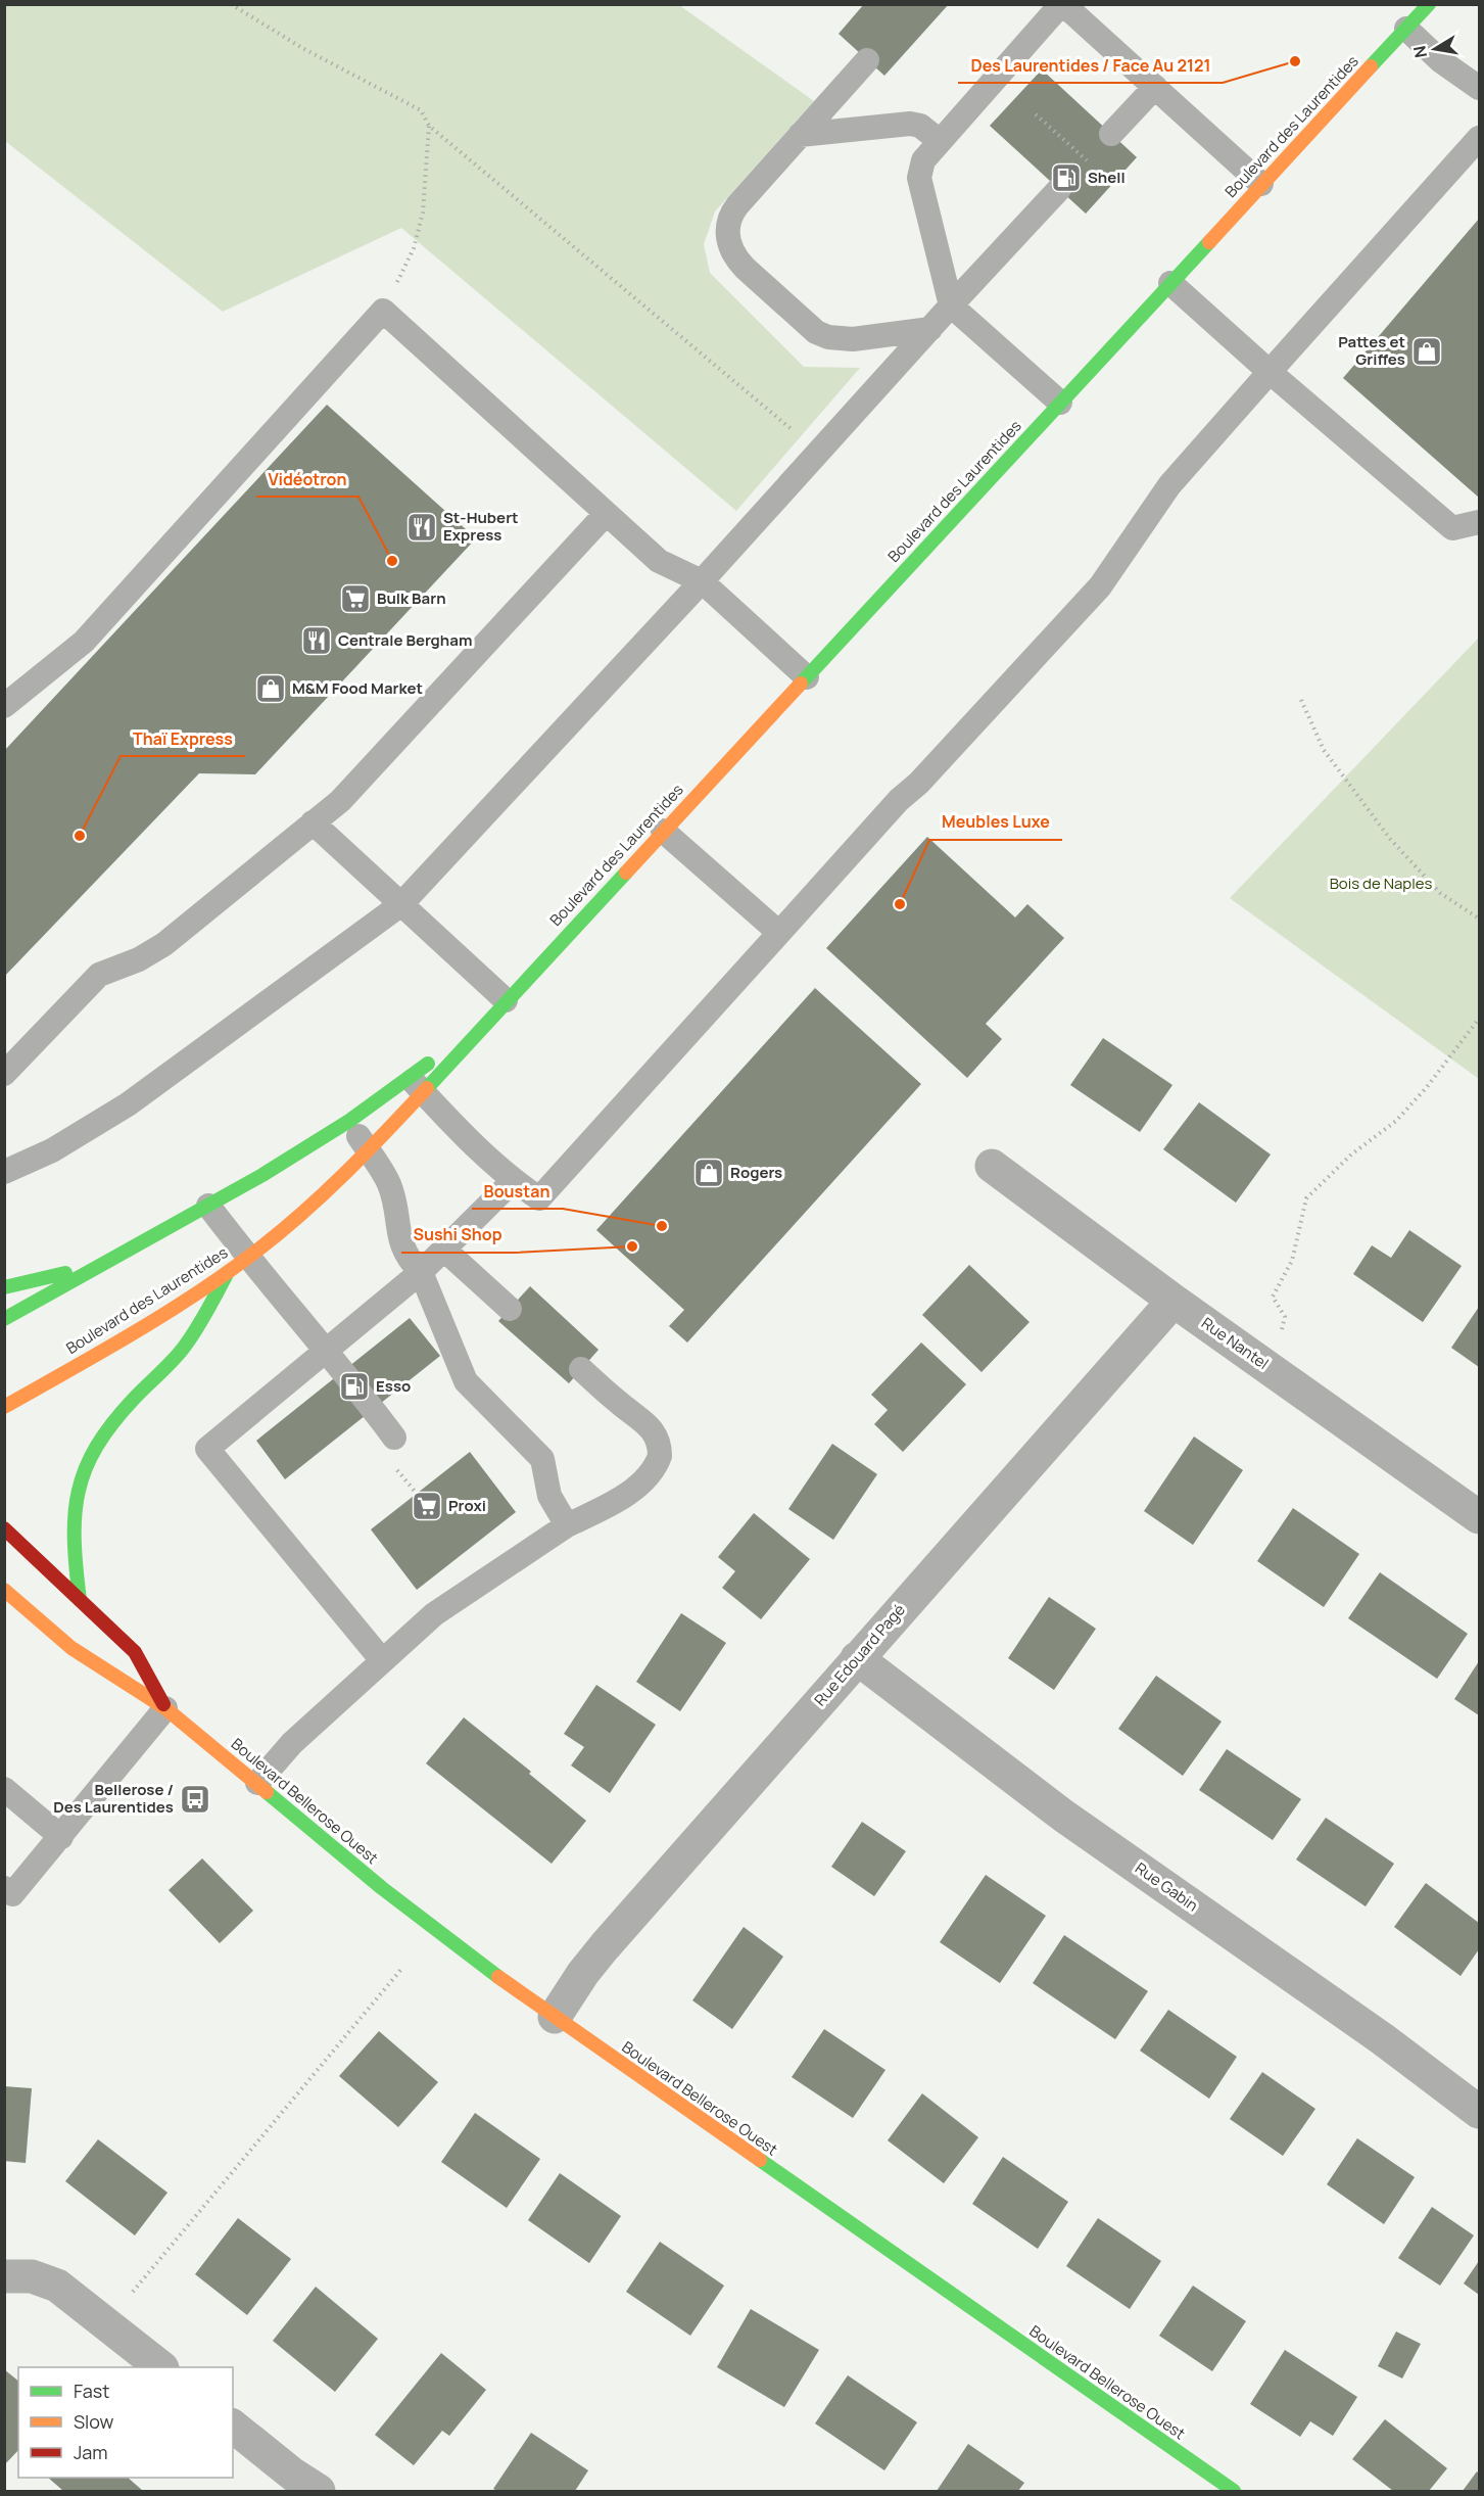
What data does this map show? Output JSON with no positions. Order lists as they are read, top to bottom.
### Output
{
  "streets": {
    "main road": ["Boulevard des Laurentides", "Boulevard Bellerose Ouest"],
    "street": ["Rue Nantel", "Rue Edouard Pagé", "Rue Gabin"]
  },
  "crossings": [
    ["Rue Nantel", "Rue Edouard Pagé"],
    ["Rue Edouard Pagé", "Boulevard Bellerose Ouest"],
    ["Rue Edouard Pagé", "Rue Gabin"]
  ],
  "parks": ["Bois de Naples"],
  "places": {
    "other": [
      "Des Laurentides / Face Au 2121",
      "Vidéotron",
      "Thaï Express",
      "Meubles Luxe",
      "Boustan",
      "Sushi Shop"
    ],
    "fuel station": ["Shell", "Esso"],
    "shop": ["Pattes et Griffes", "M&M Food Market", "Rogers"],
    "restaurant": ["St-Hubert Express", "Centrale Bergham"],
    "supermarket": ["Bulk Barn", "Proxi"],
    "bus stop": ["Bellerose / Des Laurentides"]
  },
  "legend": ["Fast", "Slow", "Jam"],
  "north": "left"
}
